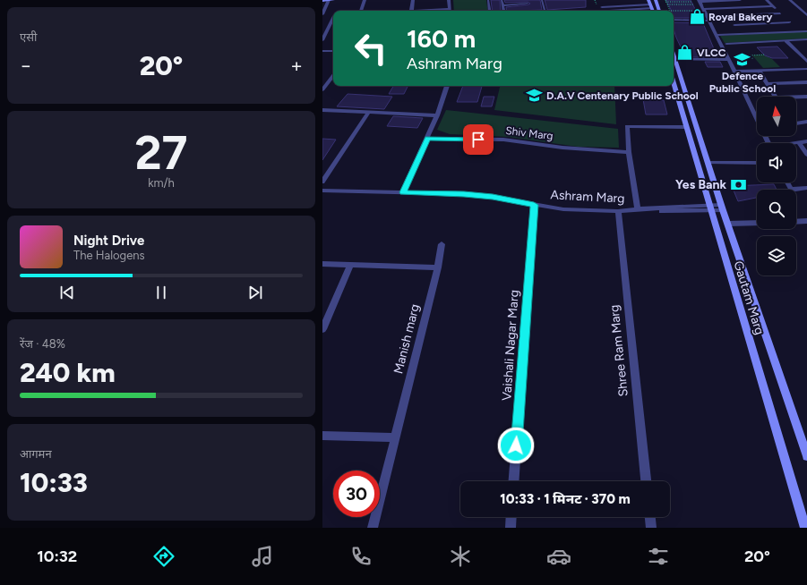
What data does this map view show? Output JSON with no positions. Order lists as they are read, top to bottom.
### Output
{
  "streets": {
    "street": [
      "Shiv Marg",
      "Ashram Marg",
      "Gautam Marg",
      "Manish marg",
      "Vaishali Nagar Marg",
      "Shree Ram Marg"
    ]
  },
  "crossings": [
    ["Ashram Marg", "Gautam Marg"],
    ["Ashram Marg", "Vaishali Nagar Marg"],
    ["Ashram Marg", "Shree Ram Marg"]
  ],
  "places": {
    "shop": ["Royal Bakery", "VLCC"],
    "school or university": ["Defence Public School", "D.A.V Centenary Public School"],
    "bank": ["Yes Bank"]
  },
  "north": "top",
  "page": {
    "tile": [
      "एसी",
      ["27", "km/h"],
      ["रेंज · 48%", "240 km"],
      ["आगमन", "10:33"]
    ],
    "turn": ["160 m", "Ashram Marg"],
    "heat": ["−", "20°", "+"],
    "song": ["Night Drive", "The Halogens"],
    "limit": "30",
    "trip": "10:33 · 1 मिनट · 370 m",
    "tabs": ["10:32", "20°"]
  }
}
